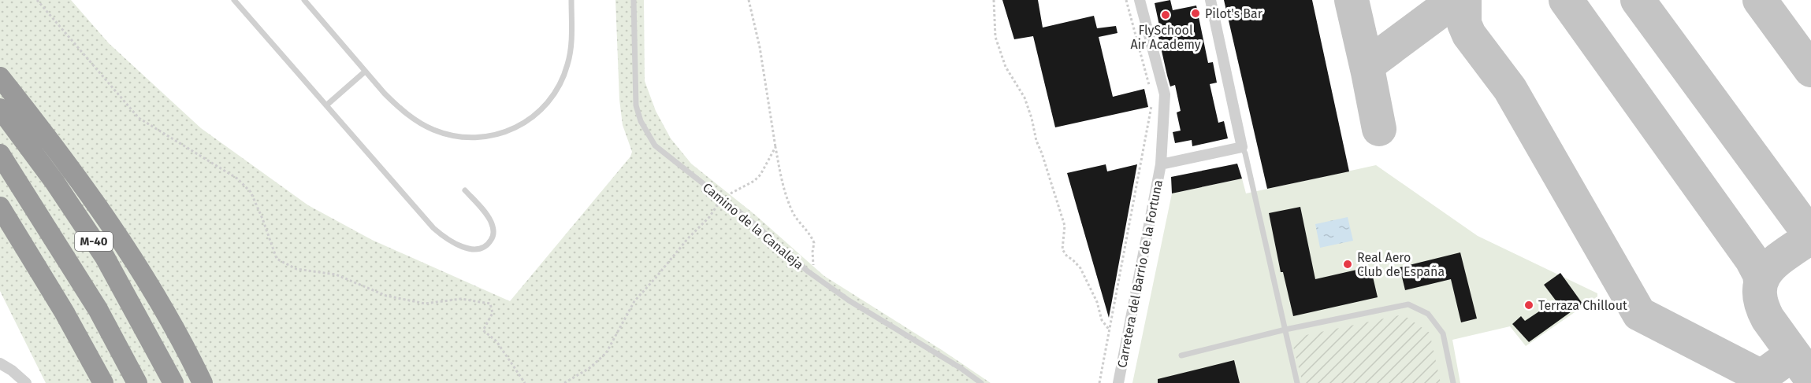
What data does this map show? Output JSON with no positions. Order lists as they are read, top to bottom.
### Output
{
  "streets": {
    "highway": ["M-40"],
    "street": ["Carretera del Barrio de la Fortuna"],
    "lane": ["Camino de la Canaleja"]
  },
  "places": [
    "Pilot's Bar",
    "FlySchool Air Academy",
    "Real Aero Club de España",
    "Terraza Chillout"
  ]
}
